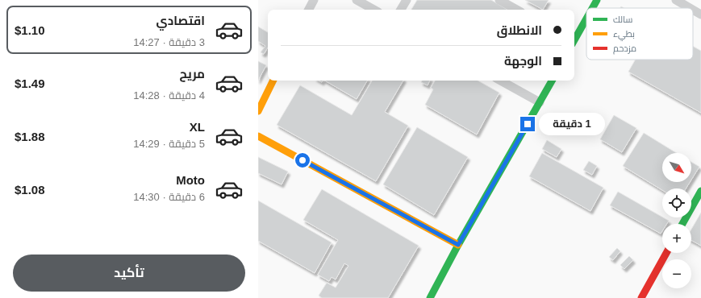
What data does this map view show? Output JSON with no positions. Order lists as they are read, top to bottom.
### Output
{
  "legend": ["سالك", "بطيء", "مزدحم"],
  "north": "bottom right",
  "page": {
    "list": [
      {
        "name": "اقتصادي",
        "note": "3 دقيقة · 14:27",
        "value": "$1.10"
      },
      {
        "name": "مريح",
        "note": "4 دقيقة · 14:28",
        "value": "$1.49"
      },
      {
        "name": "XL",
        "note": "5 دقيقة · 14:29",
        "value": "$1.88"
      },
      {
        "name": "Moto",
        "note": "6 دقيقة · 14:30",
        "value": "$1.08"
      }
    ],
    "banner": ["الانطلاق", "الوجهة"],
    "bubble": "1 دقيقة",
    "map_buttons": ["+", "−"],
    "buttons": "تأكيد"
  }
}
